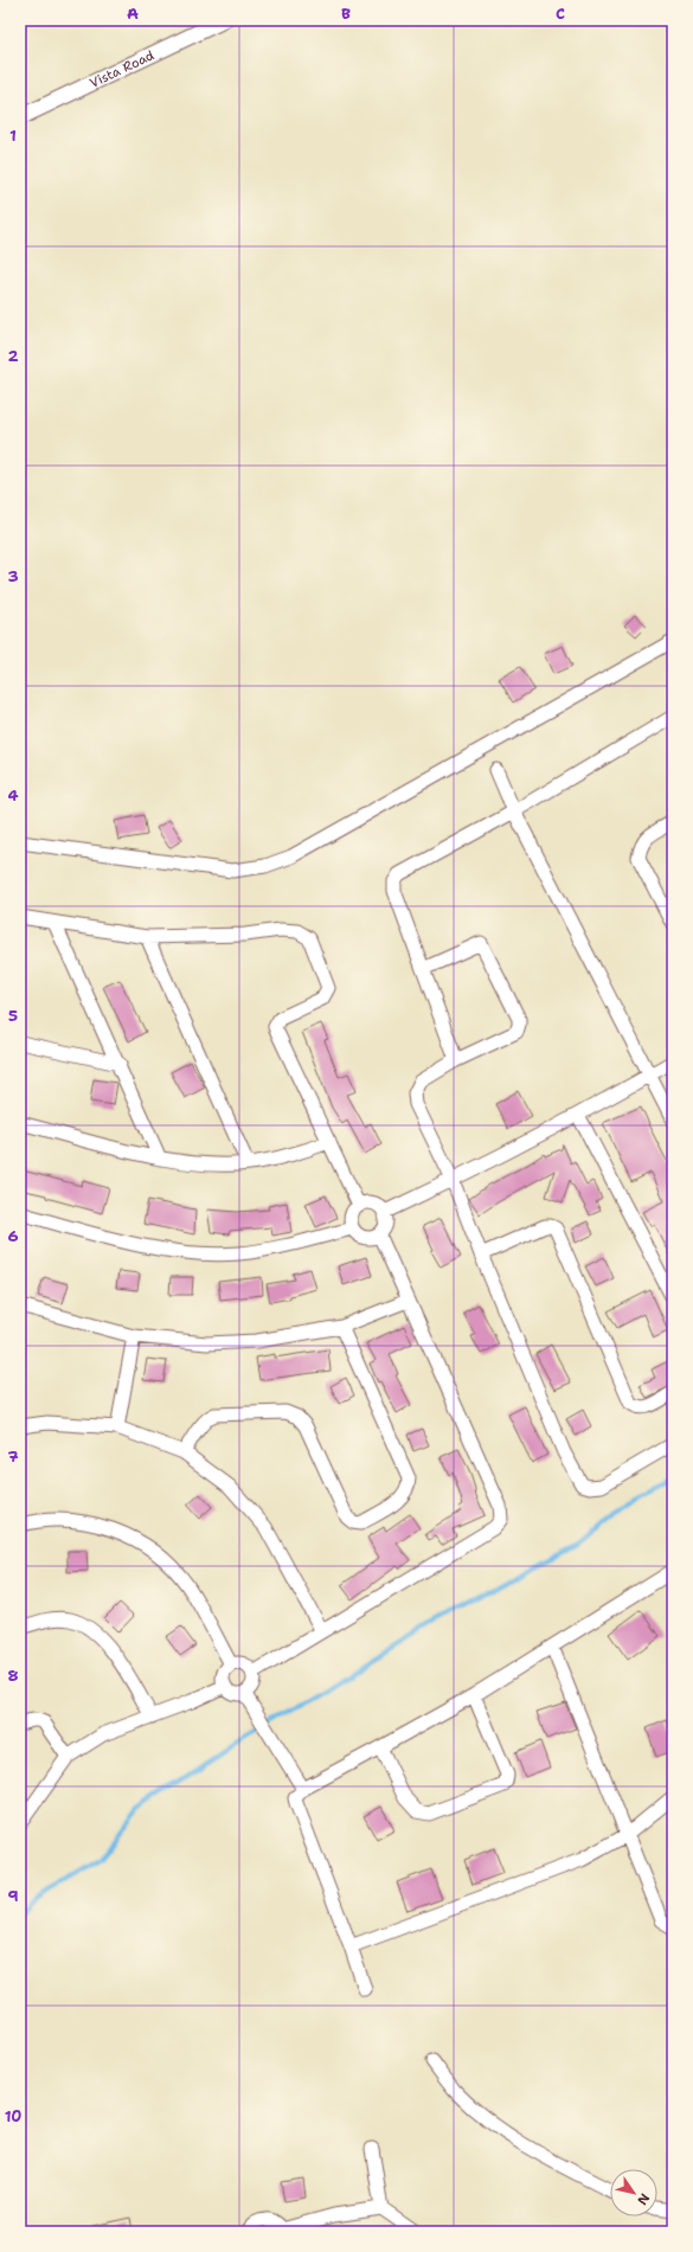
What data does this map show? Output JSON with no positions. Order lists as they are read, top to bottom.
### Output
{
  "streets": {
    "street": ["Vista Road"]
  },
  "north": "bottom right",
  "grid": {
    "columns": ["A", "B", "C"],
    "rows": [
      "1",
      "2",
      "3",
      "4",
      "5",
      "6",
      "7",
      "8",
      "9",
      "10"
    ]
  }
}
